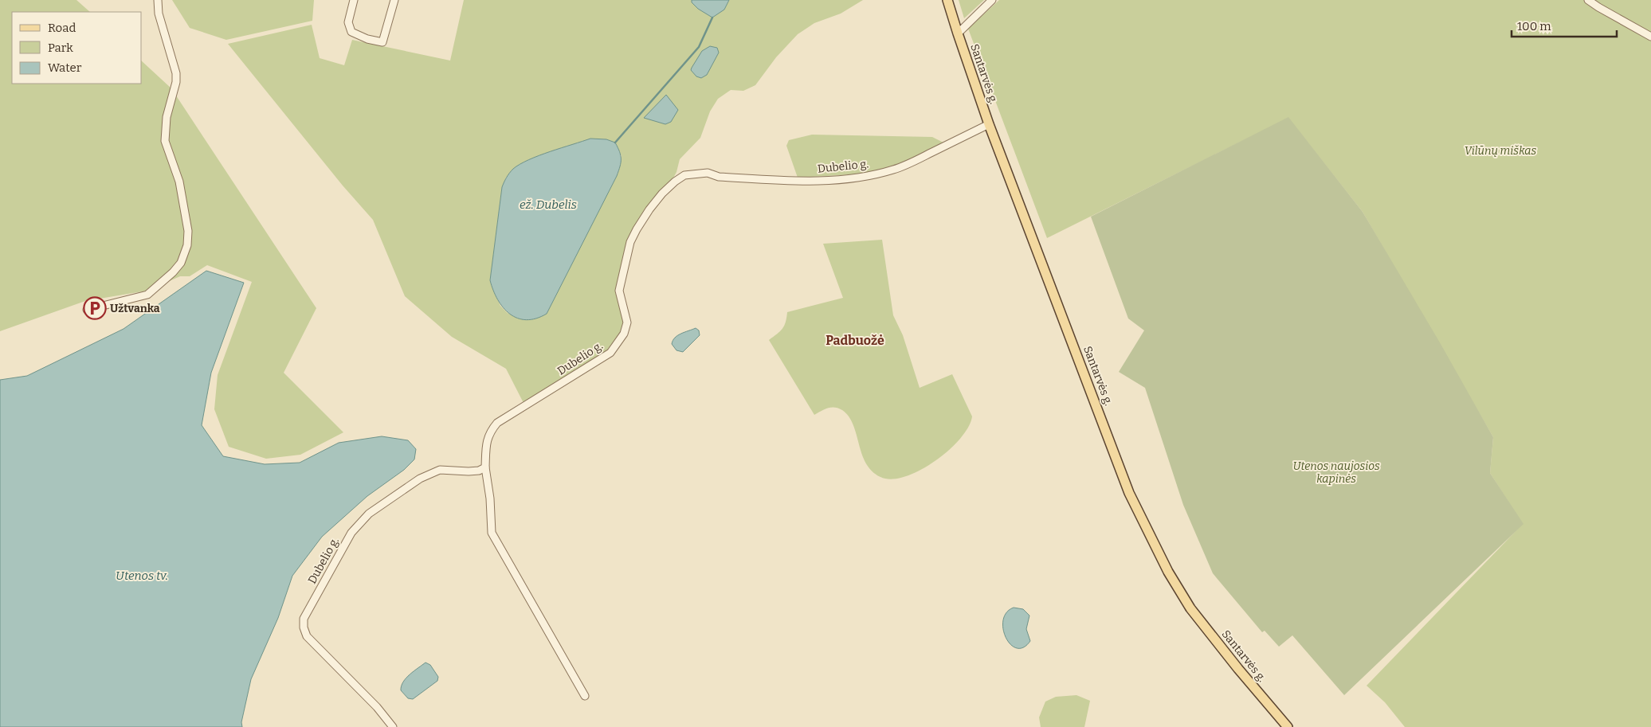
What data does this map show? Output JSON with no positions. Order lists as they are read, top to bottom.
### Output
{
  "streets": {
    "main road": ["Santarvės g."],
    "street": ["Dubelio g."]
  },
  "crossings": [
    ["Santarvės g.", "Dubelio g."]
  ],
  "districts": ["Padbuožė"],
  "water": ["ež. Dubelis", "Utenos tv."],
  "parks": ["Vilūnų miškas", "Utenos naujosios kapinės"],
  "places": {
    "parking": ["Užtvanka"]
  },
  "legend": ["Road", "Park", "Water"],
  "scale_bar": "100 m"
}
